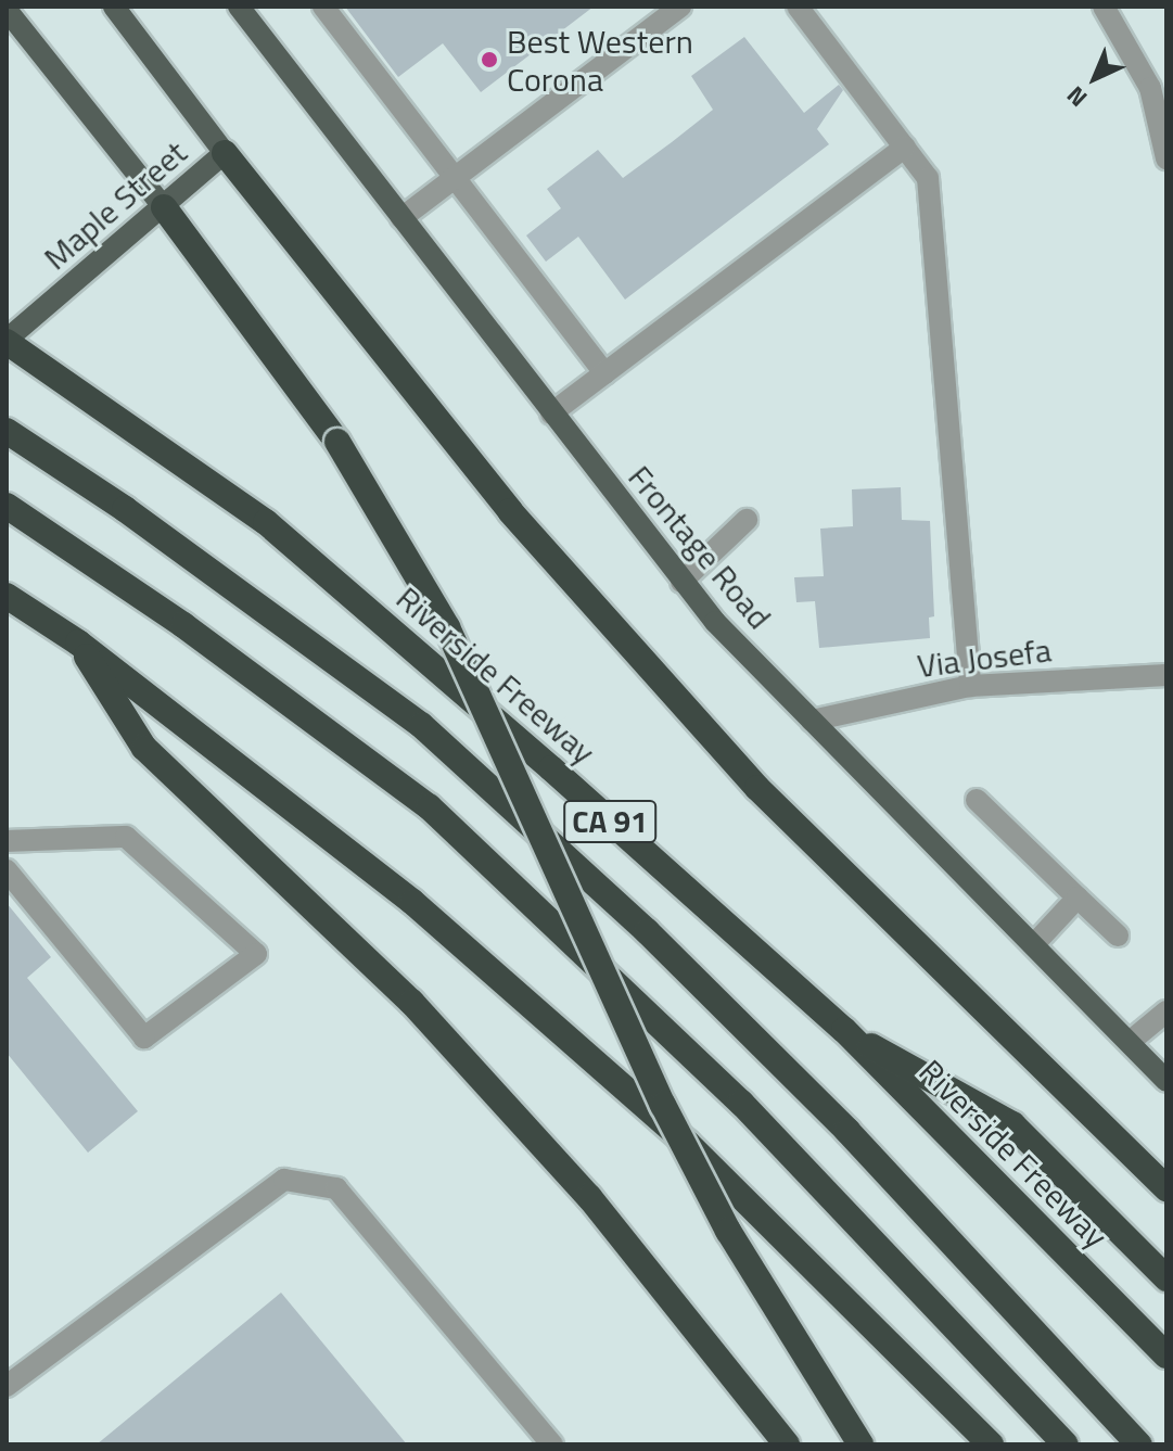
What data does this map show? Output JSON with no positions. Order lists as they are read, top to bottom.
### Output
{
  "streets": {
    "highway": ["Riverside Freeway", "CA 91"],
    "main road": ["Maple Street", "Frontage Road"],
    "street": ["Via Josefa"]
  },
  "crossings": [
    ["Maple Street", "Riverside Freeway"],
    ["Frontage Road", "Via Josefa"]
  ],
  "places": ["Best Western Corona"],
  "north": "bottom left"
}
